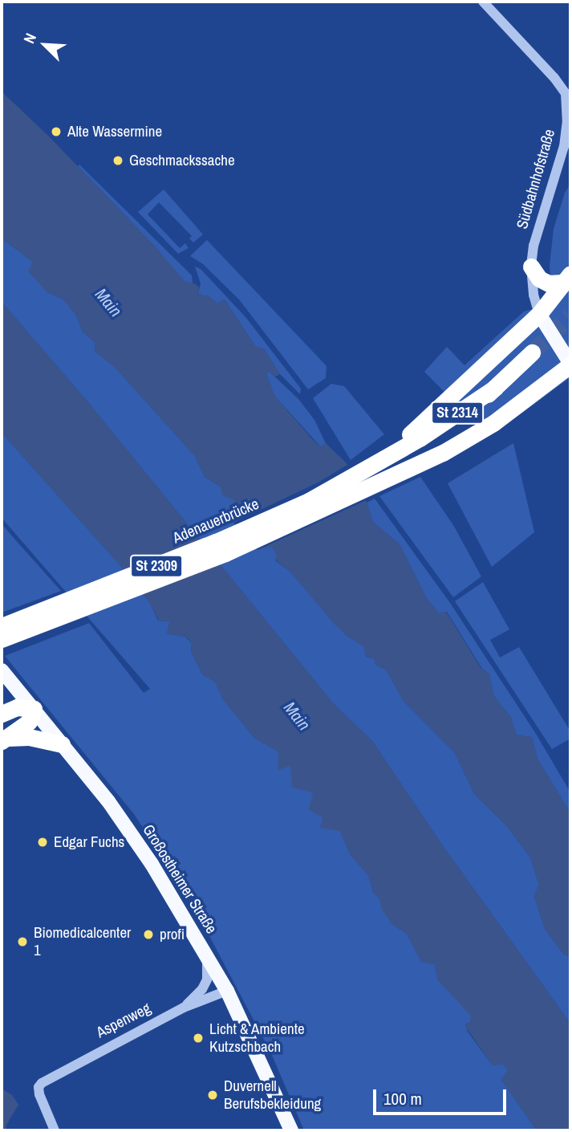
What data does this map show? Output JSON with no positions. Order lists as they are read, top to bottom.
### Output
{
  "streets": {
    "highway": ["St 2314", "Adenauerbrücke", "St 2309"],
    "main road": ["Großostheimer Straße"],
    "street": ["Südbahnhofstraße", "Aspenweg"]
  },
  "crossings": [
    ["Südbahnhofstraße", "St 2309"],
    ["St 2314", "Adenauerbrücke"],
    ["St 2314", "St 2309"],
    ["Adenauerbrücke", "St 2309"],
    ["Großostheimer Straße", "Aspenweg"]
  ],
  "water": ["Main"],
  "places": [
    "Alte Wassermine",
    "Geschmackssache",
    "Edgar Fuchs",
    "profi",
    "Biomedicalcenter 1",
    "Licht & Ambiente Kutzschbach",
    "Duvernell Berufsbekleidung"
  ],
  "scale_bar": "100 m",
  "north": "top left"
}
